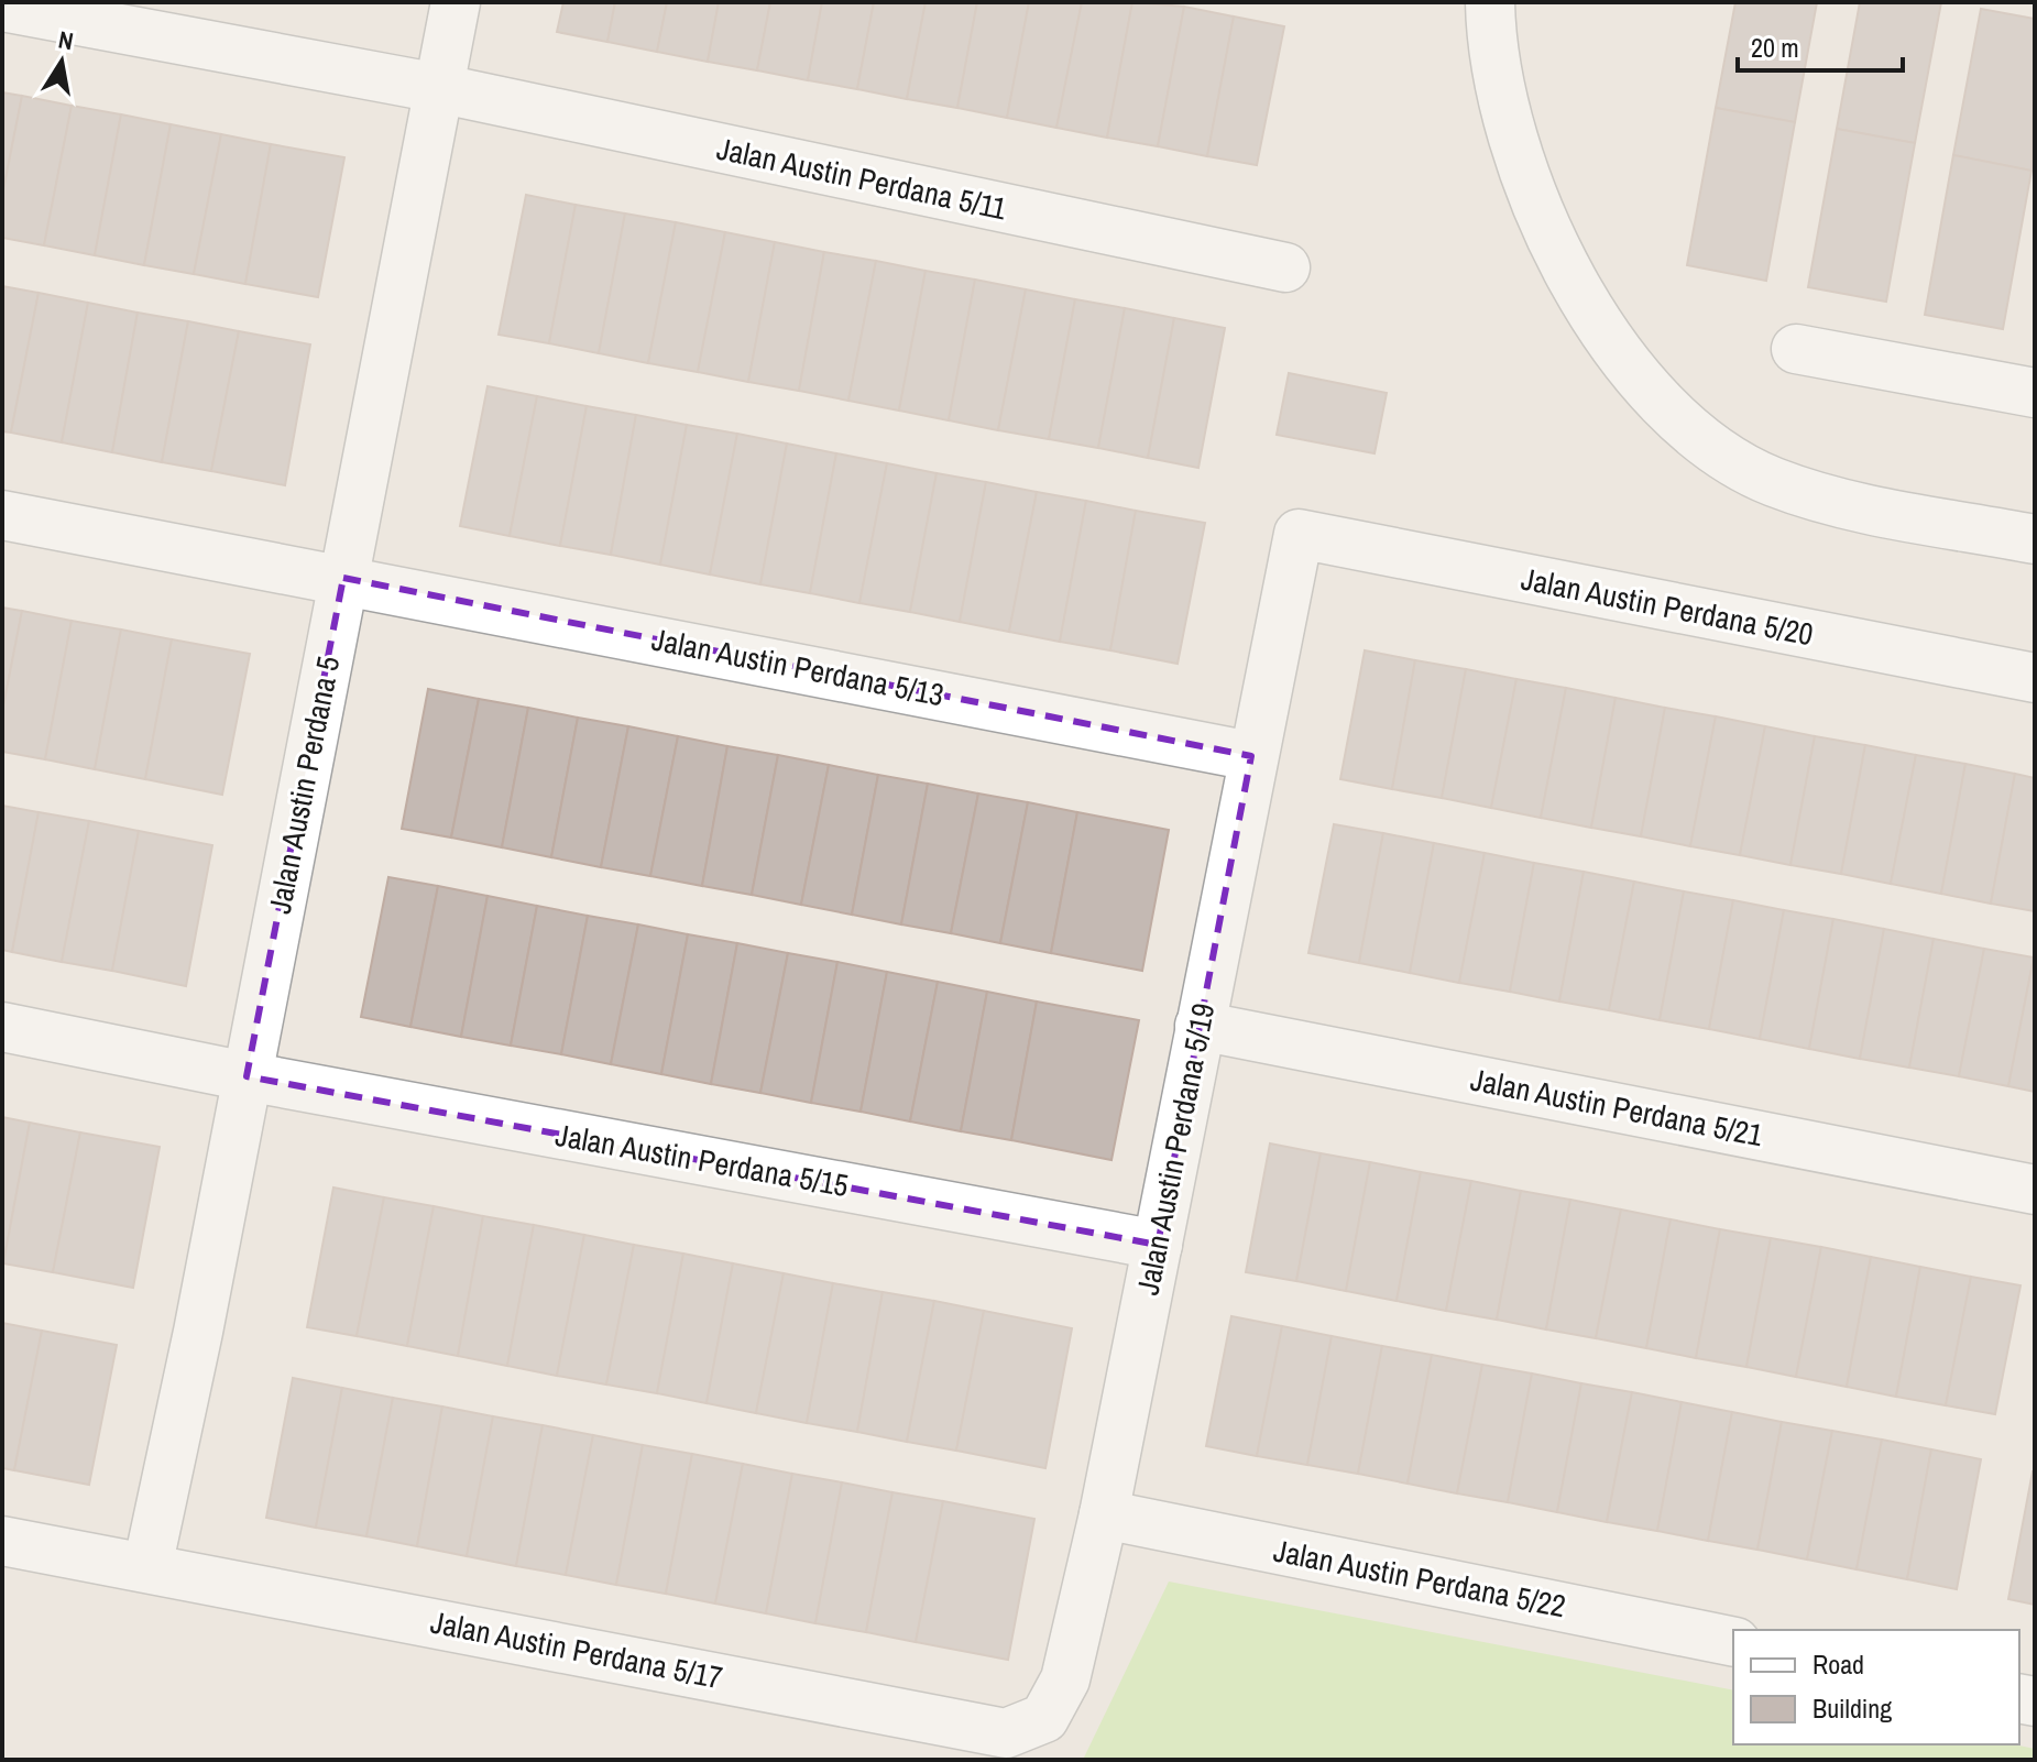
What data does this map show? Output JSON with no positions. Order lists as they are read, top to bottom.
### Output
{
  "streets": {
    "street": [
      "Jalan Austin Perdana 5/11",
      "Jalan Austin Perdana 5/20",
      "Jalan Austin Perdana 5/13",
      "Jalan Austin Perdana 5",
      "Jalan Austin Perdana 5/21",
      "Jalan Austin Perdana 5/19",
      "Jalan Austin Perdana 5/15",
      "Jalan Austin Perdana 5/22",
      "Jalan Austin Perdana 5/17"
    ]
  },
  "crossings": [
    ["Jalan Austin Perdana 5/11", "Jalan Austin Perdana 5"],
    ["Jalan Austin Perdana 5/20", "Jalan Austin Perdana 5/19"],
    ["Jalan Austin Perdana 5/13", "Jalan Austin Perdana 5"],
    ["Jalan Austin Perdana 5/13", "Jalan Austin Perdana 5/19"],
    ["Jalan Austin Perdana 5", "Jalan Austin Perdana 5/15"],
    ["Jalan Austin Perdana 5", "Jalan Austin Perdana 5/17"],
    ["Jalan Austin Perdana 5/21", "Jalan Austin Perdana 5/19"],
    ["Jalan Austin Perdana 5/19", "Jalan Austin Perdana 5/15"],
    ["Jalan Austin Perdana 5/19", "Jalan Austin Perdana 5/22"],
    ["Jalan Austin Perdana 5/19", "Jalan Austin Perdana 5/17"]
  ],
  "legend": ["Road", "Building"],
  "scale_bar": "20 m",
  "north": "top"
}
